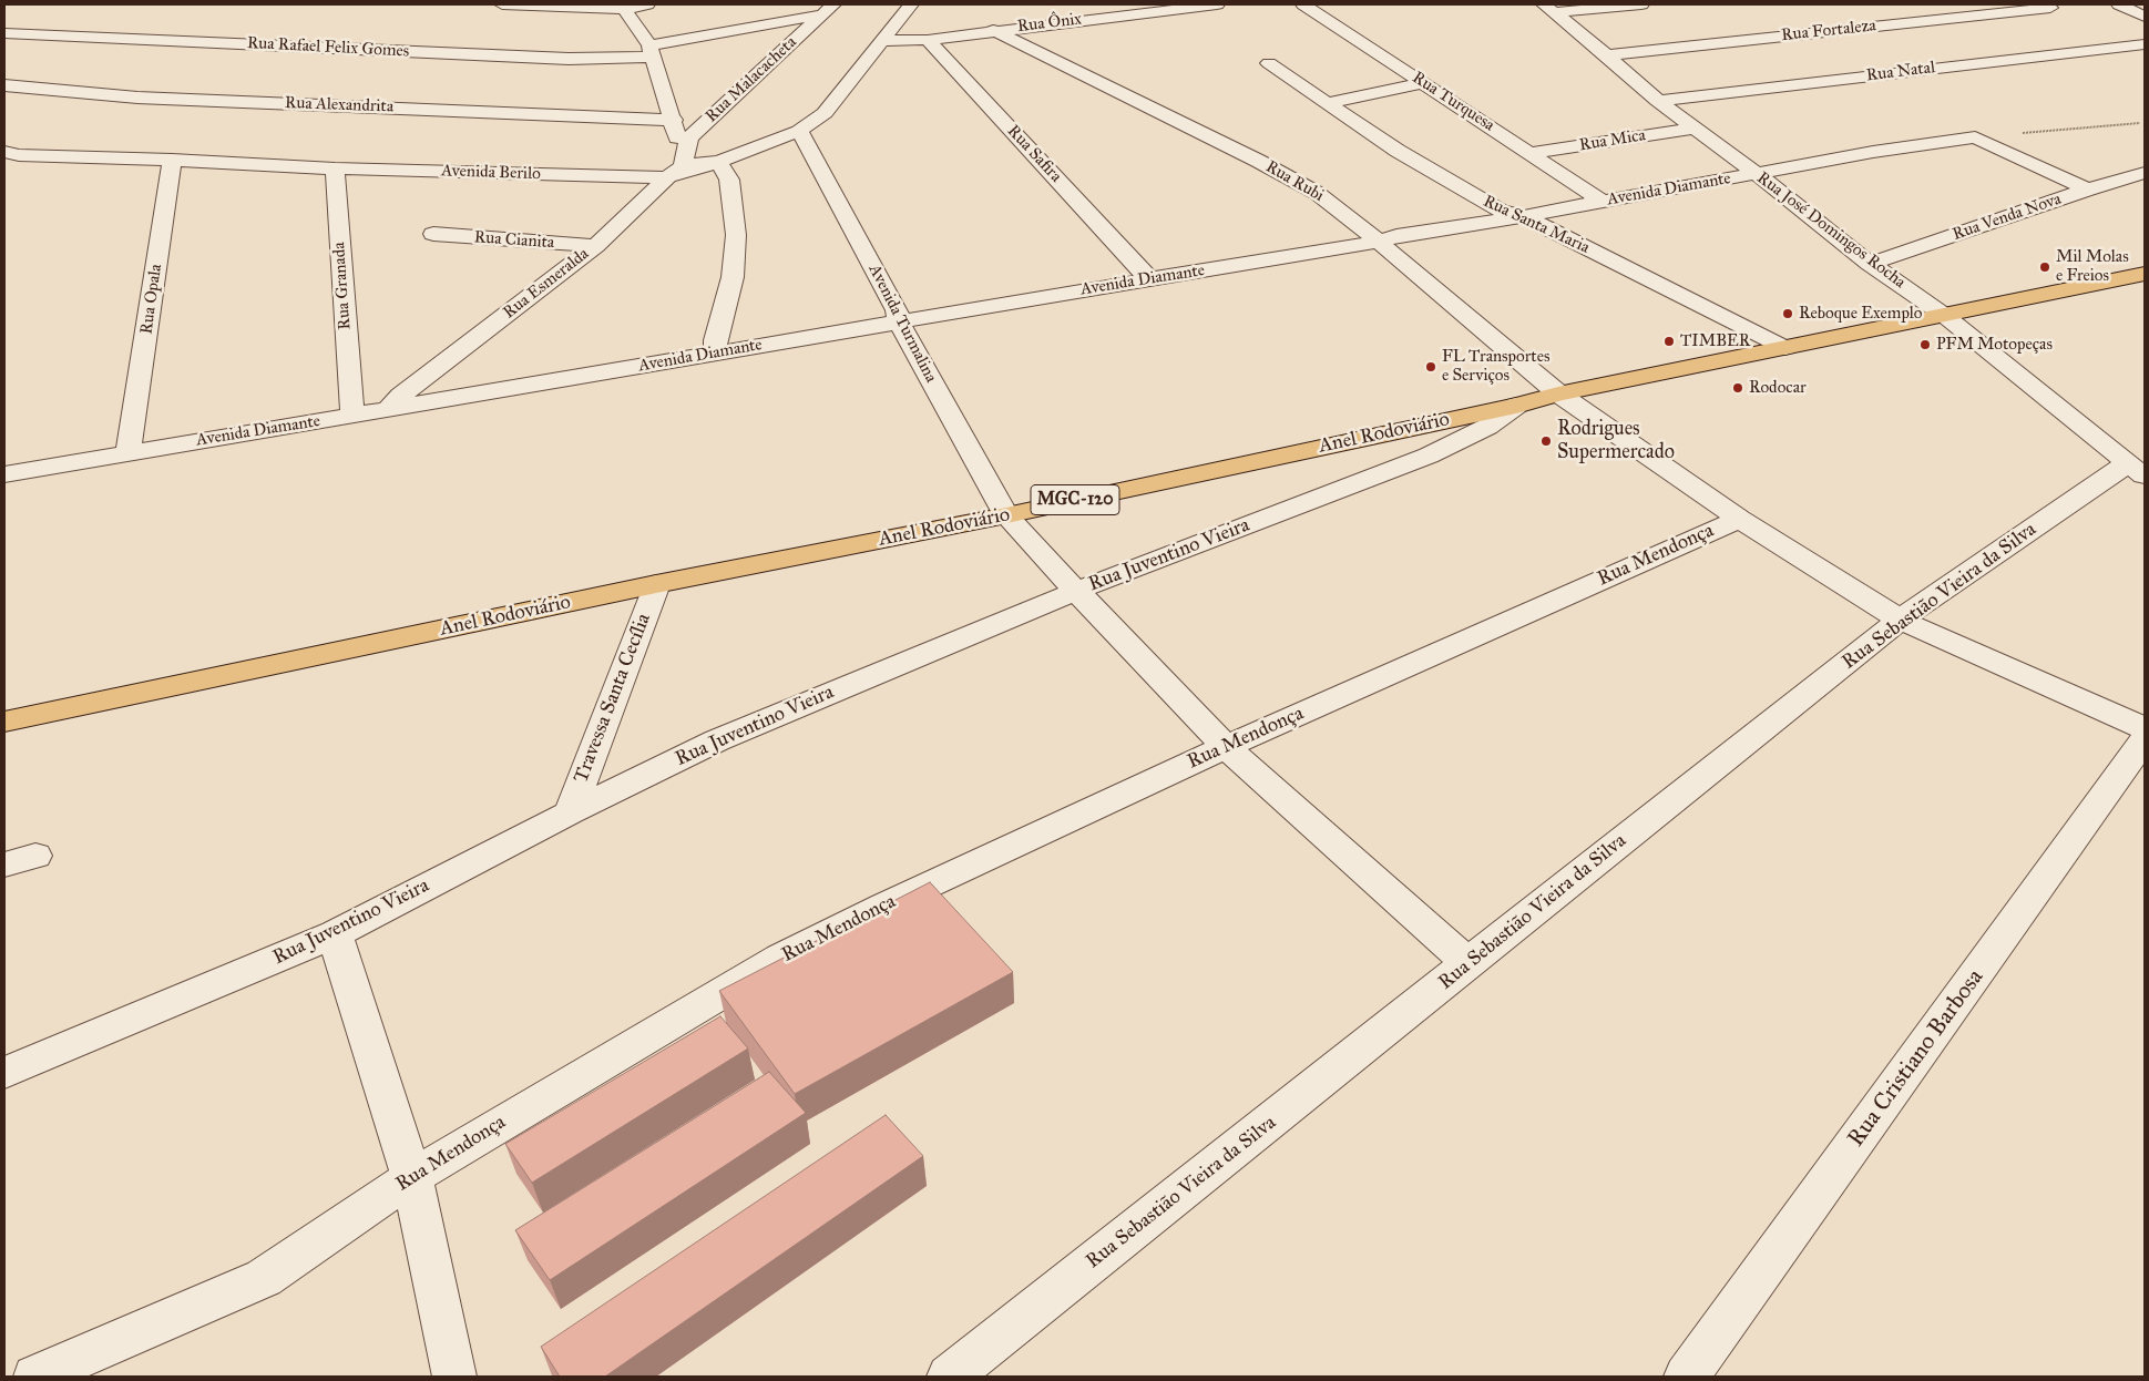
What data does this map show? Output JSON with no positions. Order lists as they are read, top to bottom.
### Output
{
  "streets": {
    "main road": ["Anel Rodoviário", "MGC-120"],
    "street": [
      "Rua Ônix",
      "Rua Fortaleza",
      "Rua Rafael Felix Gomes",
      "Rua Natal",
      "Rua Malacacheta",
      "Rua Turquesa",
      "Rua Alexandrita",
      "Rua Mica",
      "Rua Safira",
      "Avenida Berilo",
      "Rua Rubi",
      "Avenida Diamante",
      "Rua Venda Nova",
      "Rua Santa Maria",
      "Rua José Domingos Rocha",
      "Rua Cianita",
      "Rua Esmeralda",
      "Rua Granada",
      "Rua Opala",
      "Avenida Turmalina",
      "Rua Juventino Vieira",
      "Rua Mendonça",
      "Rua Sebastião Vieira da Silva",
      "Travessa Santa Cecília",
      "Rua Cristiano Barbosa"
    ]
  },
  "crossings": [
    ["Rua Ônix", "Rua Safira"],
    ["Rua Ônix", "Rua Rubi"],
    ["Rua Fortaleza", "Rua José Domingos Rocha"],
    ["Rua Rafael Felix Gomes", "Rua Malacacheta"],
    ["Rua Natal", "Rua José Domingos Rocha"],
    ["Rua Malacacheta", "Avenida Berilo"],
    ["Rua Malacacheta", "Rua Esmeralda"],
    ["Rua Turquesa", "Rua Mica"],
    ["Rua Turquesa", "Avenida Diamante"],
    ["Rua Mica", "Rua José Domingos Rocha"],
    ["Rua Safira", "Avenida Diamante"],
    ["Avenida Berilo", "Rua Esmeralda"],
    ["Avenida Berilo", "Rua Granada"],
    ["Avenida Berilo", "Rua Opala"],
    ["Rua Rubi", "Avenida Diamante"],
    ["Rua Rubi", "Anel Rodoviário"],
    ["Rua Rubi", "Rua Mendonça"],
    ["Rua Rubi", "Rua Sebastião Vieira da Silva"],
    ["Avenida Diamante", "Rua Santa Maria"],
    ["Avenida Diamante", "Rua José Domingos Rocha"],
    ["Avenida Diamante", "Rua Esmeralda"],
    ["Avenida Diamante", "Rua Granada"],
    ["Avenida Diamante", "Rua Opala"],
    ["Avenida Diamante", "Avenida Turmalina"],
    ["Rua Venda Nova", "Rua José Domingos Rocha"],
    ["Rua Santa Maria", "Anel Rodoviário"],
    ["Rua José Domingos Rocha", "Anel Rodoviário"],
    ["Rua José Domingos Rocha", "Rua Sebastião Vieira da Silva"],
    ["Rua Cianita", "Rua Esmeralda"],
    ["Avenida Turmalina", "Anel Rodoviário"],
    ["Avenida Turmalina", "Rua Juventino Vieira"],
    ["Avenida Turmalina", "Rua Mendonça"],
    ["Avenida Turmalina", "Rua Sebastião Vieira da Silva"],
    ["Anel Rodoviário", "Rua Juventino Vieira"],
    ["Anel Rodoviário", "Travessa Santa Cecília"],
    ["Rua Juventino Vieira", "Travessa Santa Cecília"]
  ],
  "places": [
    "Mil Molas e Freios",
    "Reboque Exemplo",
    "TIMBER",
    "PFM Motopeças",
    "FL Transportes e Serviços",
    "Rodocar",
    "Rodrigues Supermercado"
  ]
}
